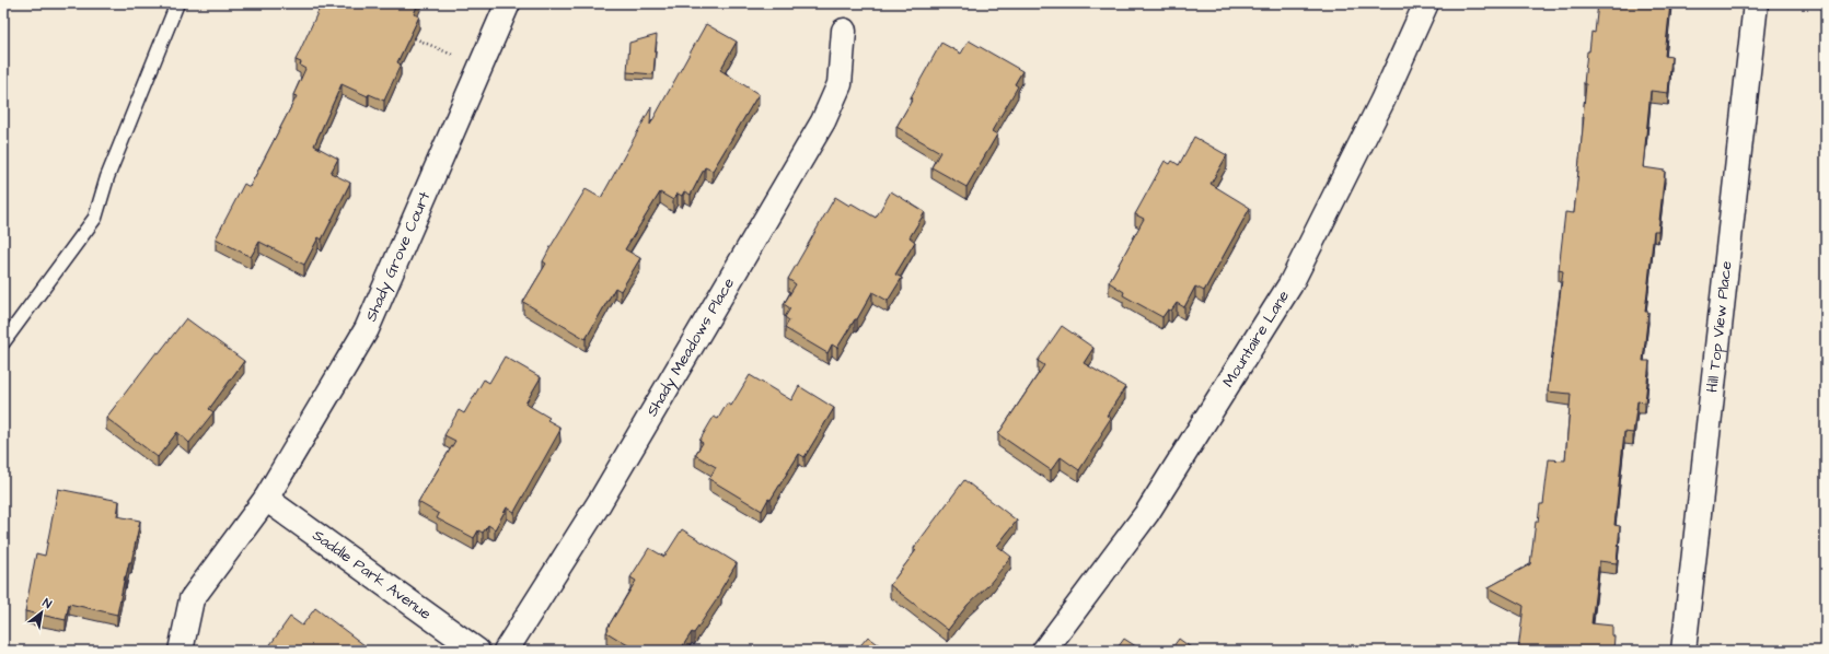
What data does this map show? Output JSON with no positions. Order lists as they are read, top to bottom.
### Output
{
  "streets": {
    "street": [
      "Shady Grove Court",
      "Hill Top View Place",
      "Mountaire Lane",
      "Shady Meadows Place",
      "Saddle Park Avenue"
    ]
  },
  "crossings": [
    ["Shady Grove Court", "Saddle Park Avenue"]
  ],
  "north": "top right"
}
